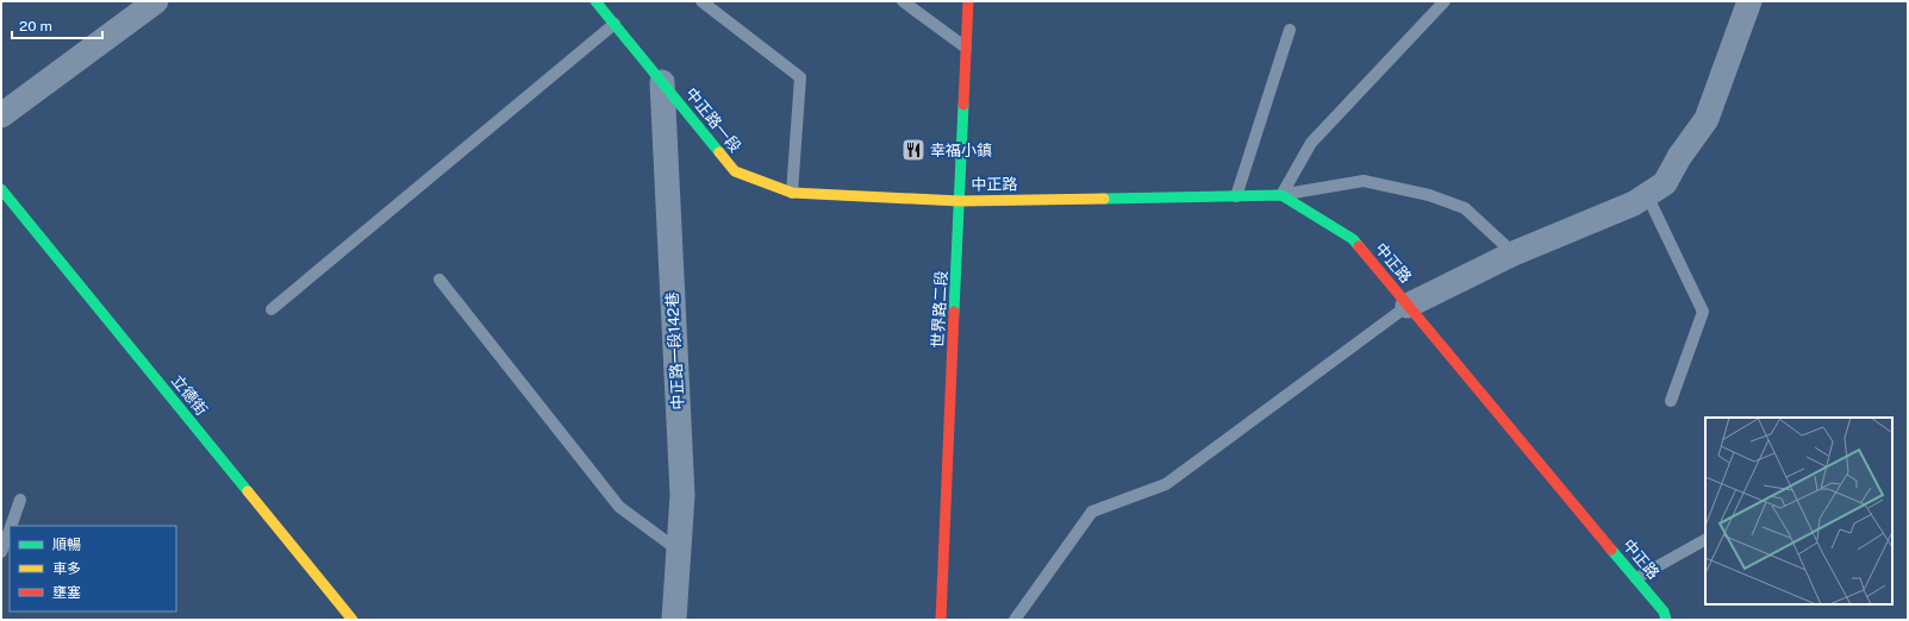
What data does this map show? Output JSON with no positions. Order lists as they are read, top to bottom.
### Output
{
  "streets": {
    "street": [
      "中正路一段",
      "中正路",
      "世界路二段",
      "中正路一段142巷",
      "立德街"
    ]
  },
  "crossings": [
    ["中正路一段", "中正路"],
    ["中正路一段", "世界路二段"],
    ["中正路一段", "中正路一段142巷"],
    ["中正路", "世界路二段"]
  ],
  "places": {
    "restaurant": ["幸福小鎮"]
  },
  "legend": ["順暢", "車多", "壅塞"],
  "scale_bar": "20 m"
}
